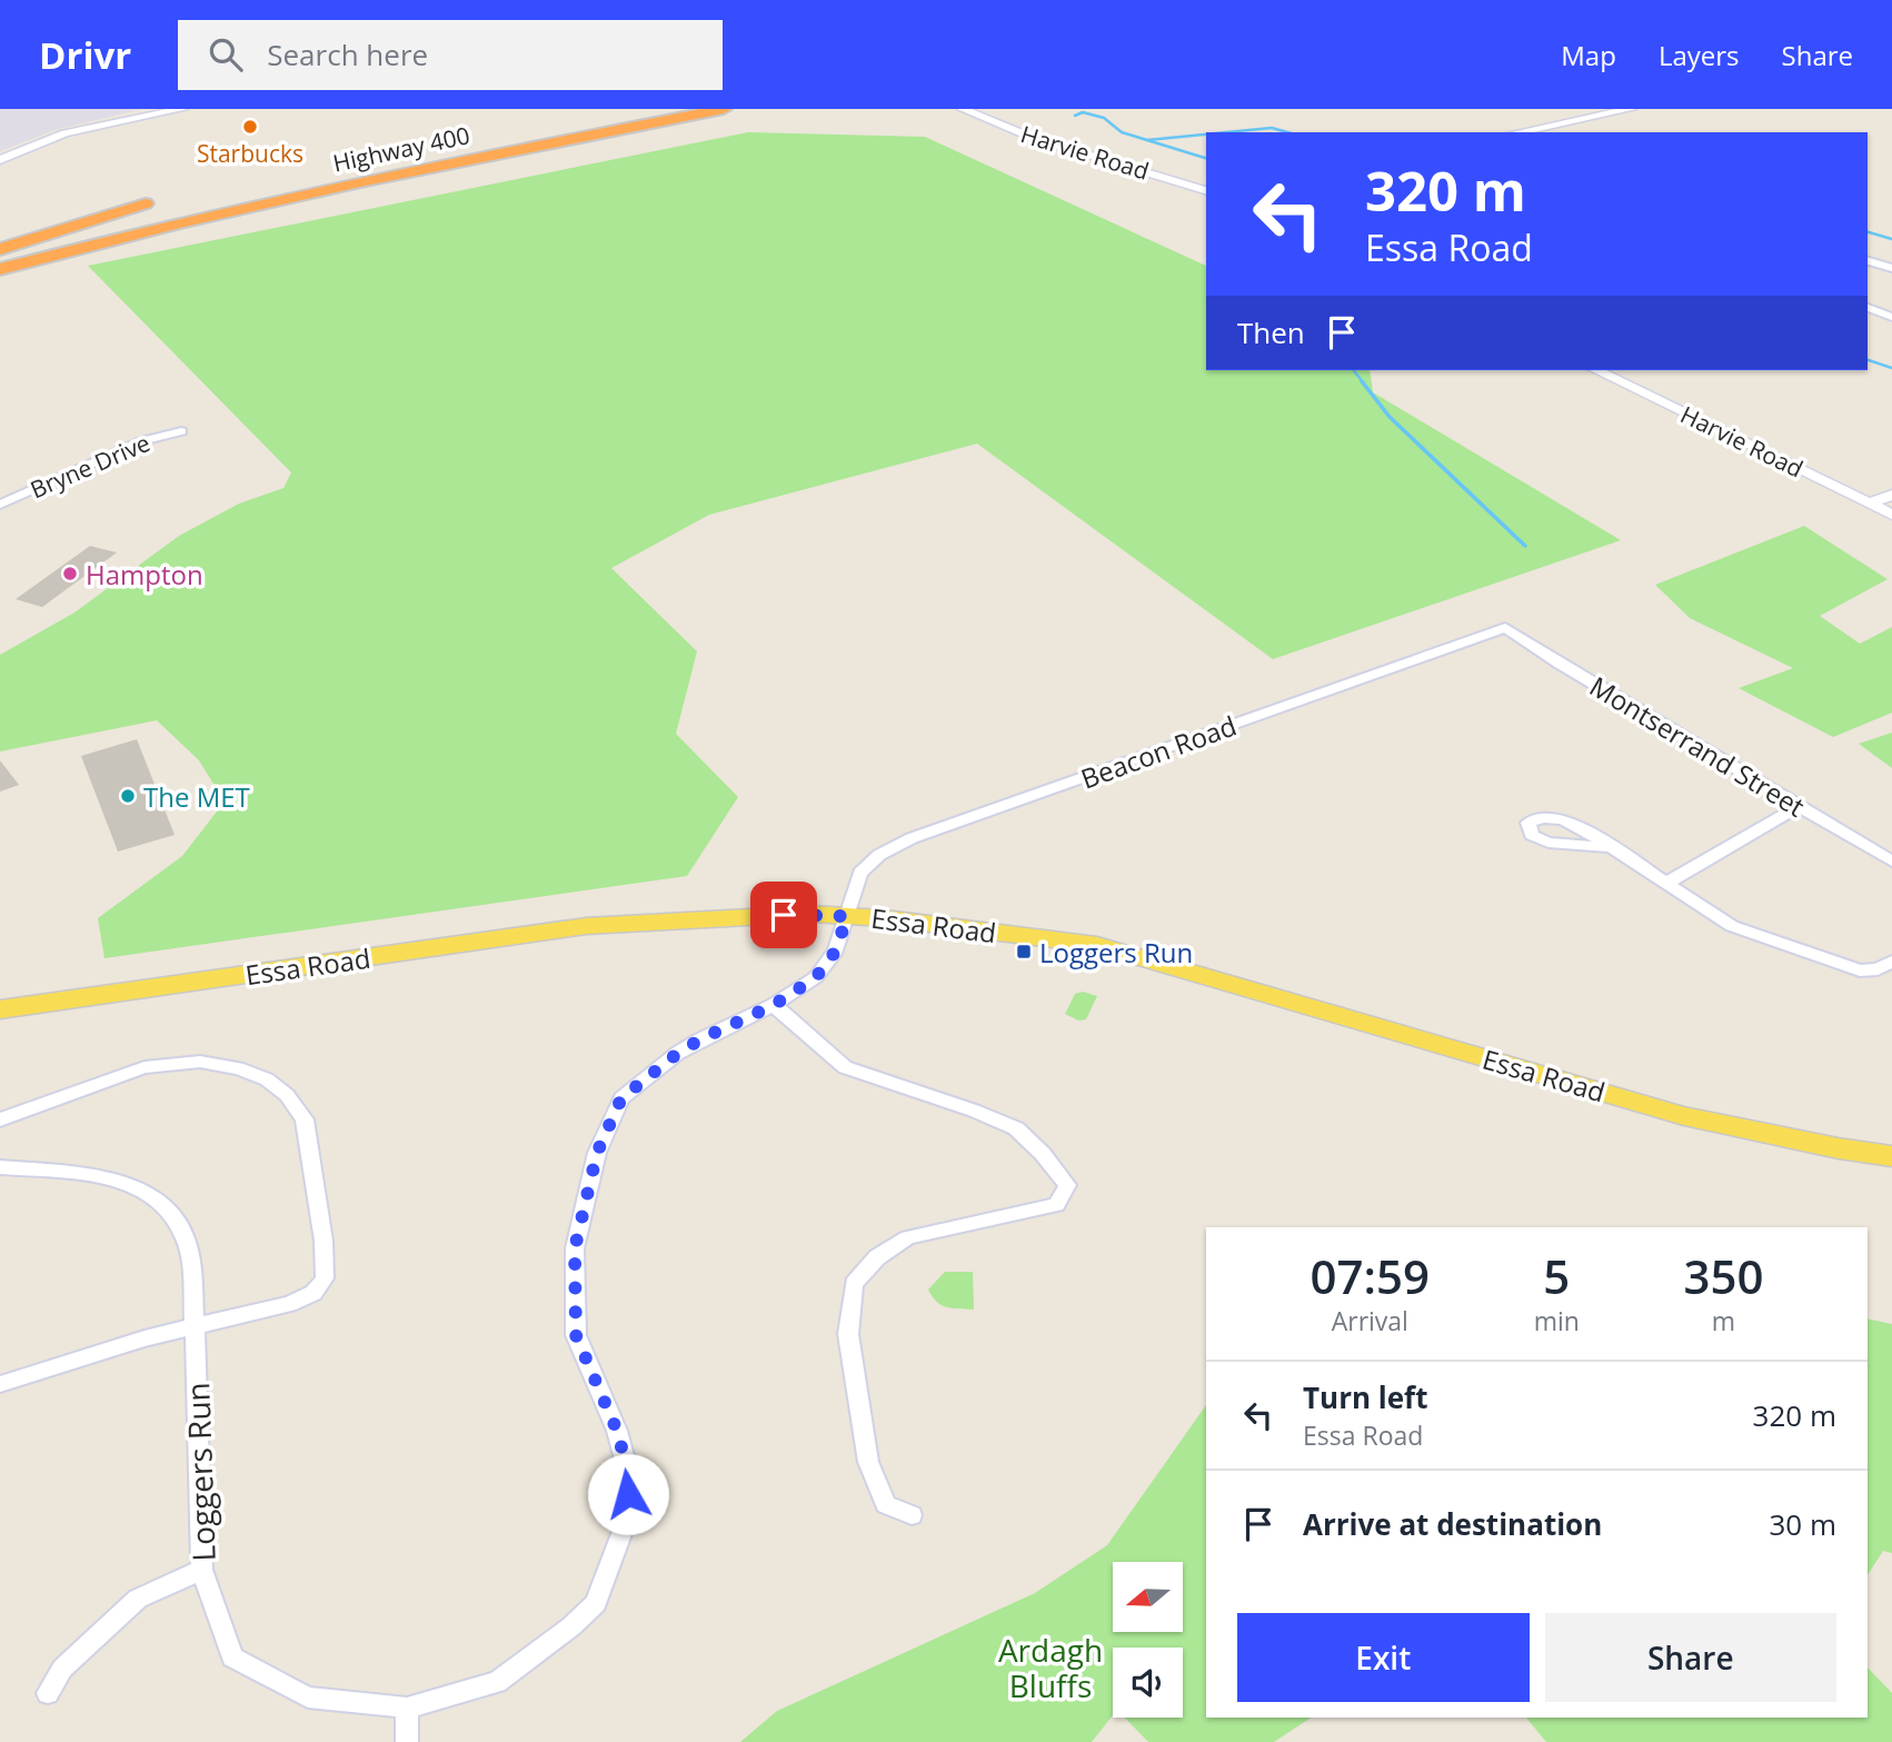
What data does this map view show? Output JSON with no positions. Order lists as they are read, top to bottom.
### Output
{
  "streets": {
    "highway": ["Highway 400"],
    "main road": ["Essa Road"],
    "street": [
      "Harvie Road",
      "Bryne Drive",
      "Montserrand Street",
      "Beacon Road",
      "Loggers Run"
    ]
  },
  "crossings": [
    ["Montserrand Street", "Beacon Road"],
    ["Beacon Road", "Essa Road"],
    ["Beacon Road", "Loggers Run"],
    ["Essa Road", "Loggers Run"]
  ],
  "parks": ["Ardagh Bluffs"],
  "places": {
    "other": ["Starbucks", "Hampton", "The MET"],
    "transit": ["Loggers Run"]
  },
  "north": "left",
  "page": {
    "header": "Drivr",
    "search": "Search here",
    "nav": ["Map", "Layers", "Share"],
    "turn": ["320 m", "Essa Road"],
    "then": "Then",
    "eta": [
      "07:59",
      "Arrival",
      "5",
      "min",
      "350",
      "m"
    ],
    "list": [
      {
        "name": "Turn left",
        "note": "Essa Road",
        "value": "320 m"
      },
      {
        "name": "Arrive at destination",
        "value": "30 m"
      }
    ],
    "buttons": ["Exit", "Share"]
  }
}
